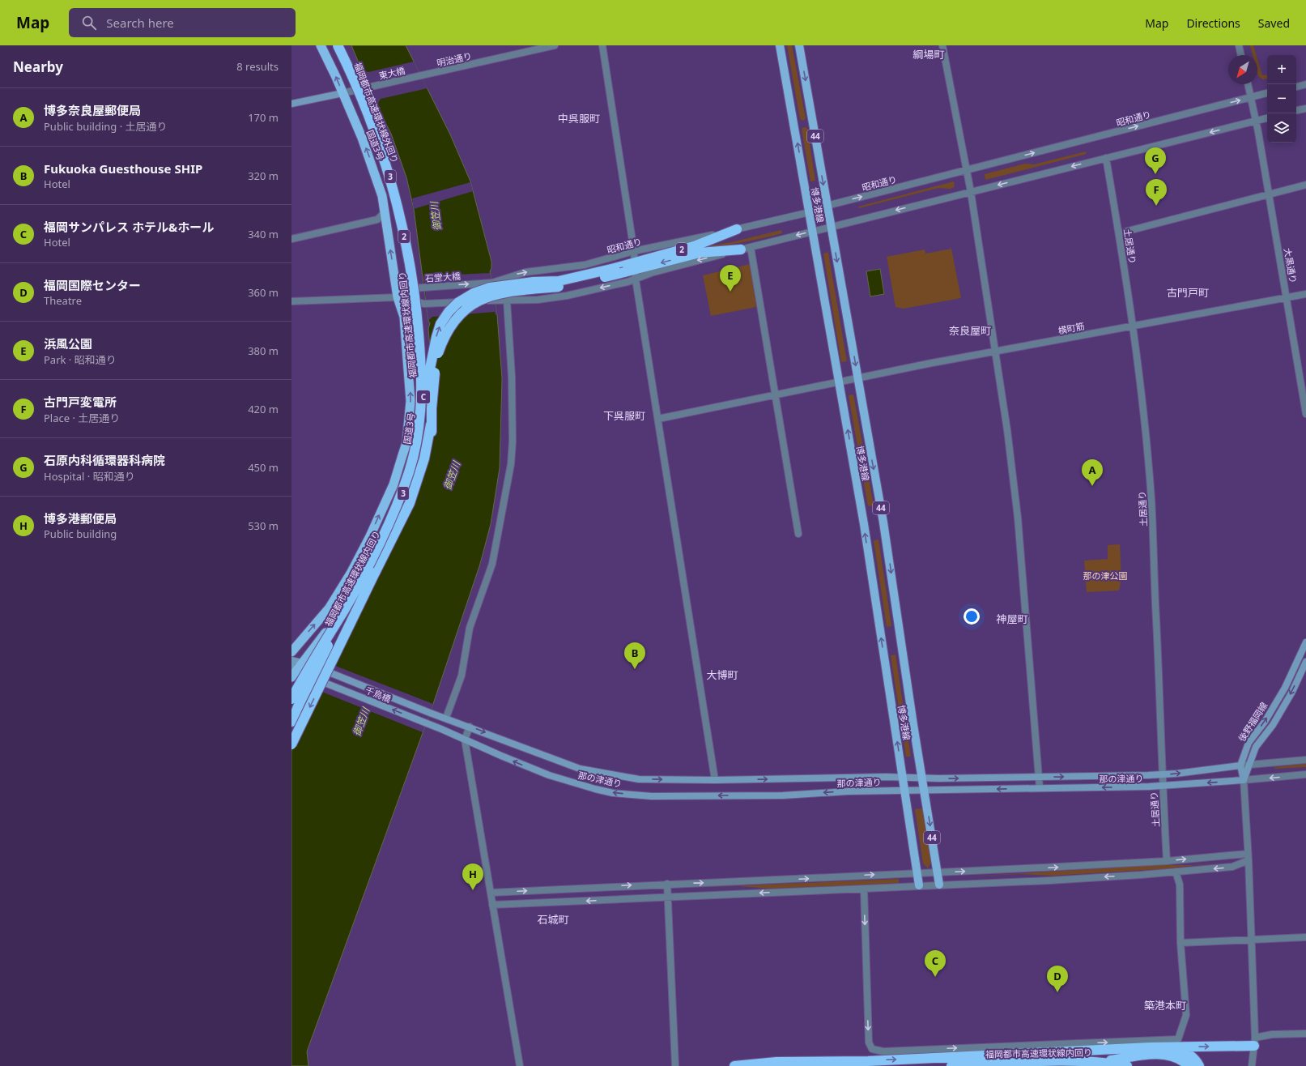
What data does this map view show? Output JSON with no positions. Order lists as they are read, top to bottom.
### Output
{
  "streets": {
    "highway": [
      "福岡都市高速環状線外回り",
      "国道3号",
      "3",
      "2",
      "福岡都市高速環状線内回り",
      "C"
    ],
    "main road": [
      "44",
      "博多港線",
      "千鳥橋",
      "後野福岡線",
      "那の津通り"
    ],
    "street": [
      "明治通り",
      "東大橋",
      "昭和通り",
      "土居通り",
      "大黒通り",
      "石堂大橋",
      "横町筋"
    ]
  },
  "crossings": [
    ["明治通り", "東大橋"],
    ["東大橋", "国道3号"],
    ["福岡都市高速環状線外回り", "国道3号"],
    ["福岡都市高速環状線外回り", "2"],
    ["福岡都市高速環状線外回り", "福岡都市高速環状線内回り"],
    ["昭和通り", "博多港線"],
    ["昭和通り", "2"],
    ["昭和通り", "大黒通り"],
    ["昭和通り", "石堂大橋"],
    ["国道3号", "石堂大橋"],
    ["国道3号", "福岡都市高速環状線内回り"],
    ["国道3号", "千鳥橋"],
    ["博多港線", "横町筋"],
    ["博多港線", "那の津通り"],
    ["土居通り", "横町筋"],
    ["土居通り", "那の津通り"],
    ["大黒通り", "横町筋"],
    ["千鳥橋", "那の津通り"],
    ["後野福岡線", "那の津通り"]
  ],
  "districts": [
    "綱場町",
    "中呉服町",
    "古門戸町",
    "奈良屋町",
    "下呉服町",
    "神屋町",
    "大博町",
    "石城町",
    "築港本町"
  ],
  "water": ["御笠川"],
  "parks": ["那の津公園"],
  "north": "bottom left",
  "page": {
    "header": "Map",
    "search": "Search here",
    "nav": ["Map", "Directions", "Saved"],
    "heading": ["Nearby", "8 results"],
    "map_buttons": ["+", "−"],
    "list": [
      {
        "mark": "A",
        "name": "博多奈良屋郵便局",
        "note": "Public building · 土居通り",
        "value": "170 m"
      },
      {
        "mark": "B",
        "name": "Fukuoka Guesthouse SHIP",
        "note": "Hotel",
        "value": "320 m"
      },
      {
        "mark": "C",
        "name": "福岡サンパレス ホテル&ホール",
        "note": "Hotel",
        "value": "340 m"
      },
      {
        "mark": "D",
        "name": "福岡国際センター",
        "note": "Theatre",
        "value": "360 m"
      },
      {
        "mark": "E",
        "name": "浜風公園",
        "note": "Park · 昭和通り",
        "value": "380 m"
      },
      {
        "mark": "F",
        "name": "古門戸変電所",
        "note": "Place · 土居通り",
        "value": "420 m"
      },
      {
        "mark": "G",
        "name": "石原内科循環器科病院",
        "note": "Hospital · 昭和通り",
        "value": "450 m"
      },
      {
        "mark": "H",
        "name": "博多港郵便局",
        "note": "Public building",
        "value": "530 m"
      }
    ],
    "pins": [
      "G",
      "F",
      "E",
      "A",
      "B",
      "H",
      "C",
      "D"
    ]
  }
}
